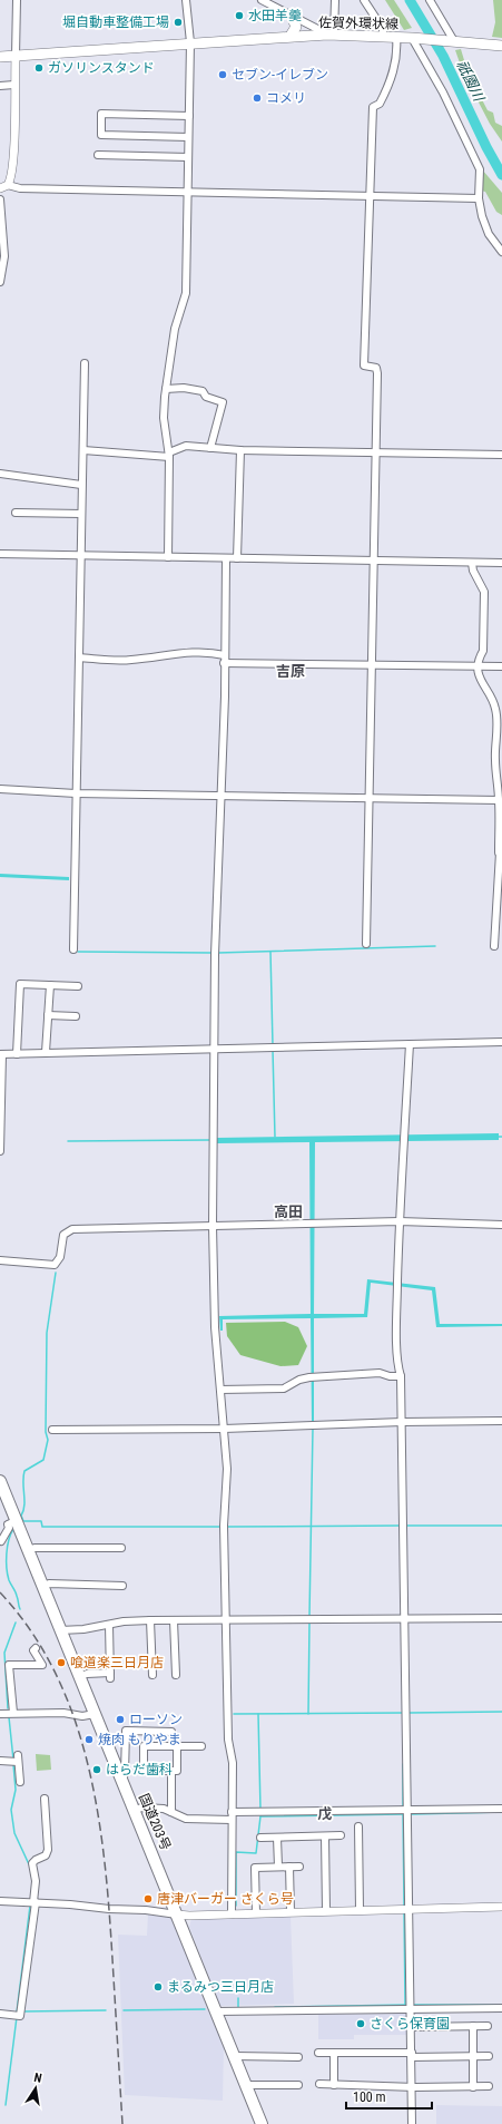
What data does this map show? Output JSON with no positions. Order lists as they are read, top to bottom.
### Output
{
  "streets": {
    "highway": ["国道203号"],
    "main road": ["佐賀外環状線"]
  },
  "districts": ["吉原", "高田", "戊"],
  "water": ["祇園川"],
  "places": [
    "水田羊羹",
    "堀自動車整備工場",
    "ガソリンスタンド",
    "セブン-イレブン",
    "コメリ",
    "喰道楽三日月店",
    "ローソン",
    "焼肉 もりやま",
    "はらだ歯科",
    "唐津バーガー さくら号",
    "まるみつ三日月店",
    "さくら保育園"
  ],
  "scale_bar": "100 m",
  "north": "top"
}
